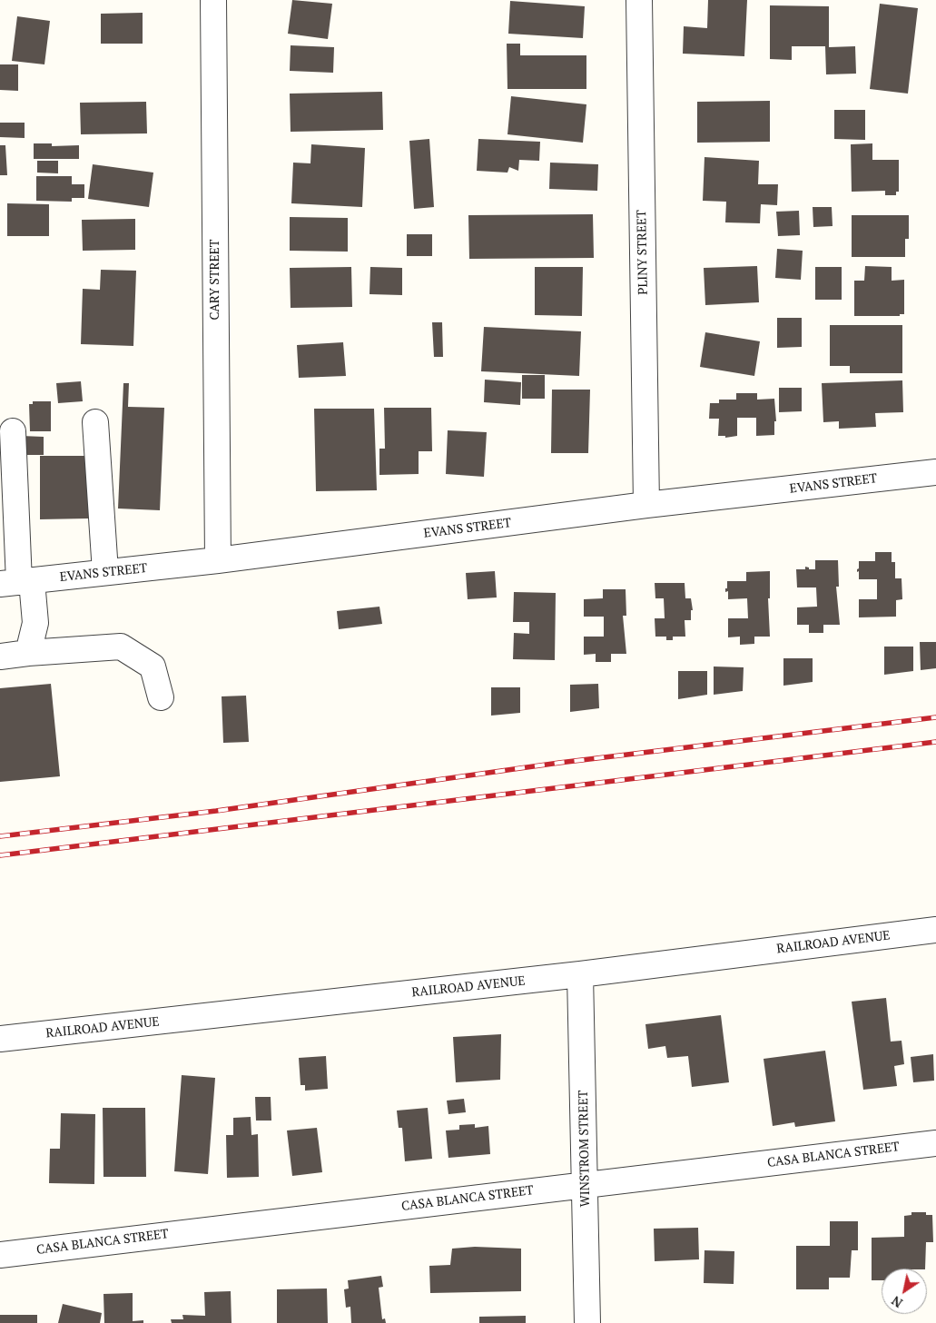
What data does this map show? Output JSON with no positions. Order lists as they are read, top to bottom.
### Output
{
  "streets": {
    "street": [
      "PLINY STREET",
      "CARY STREET",
      "EVANS STREET",
      "RAILROAD AVENUE",
      "WINSTROM STREET",
      "CASA BLANCA STREET"
    ]
  },
  "crossings": [
    ["PLINY STREET", "EVANS STREET"],
    ["CARY STREET", "EVANS STREET"],
    ["RAILROAD AVENUE", "WINSTROM STREET"],
    ["WINSTROM STREET", "CASA BLANCA STREET"]
  ],
  "north": "bottom left"
}
